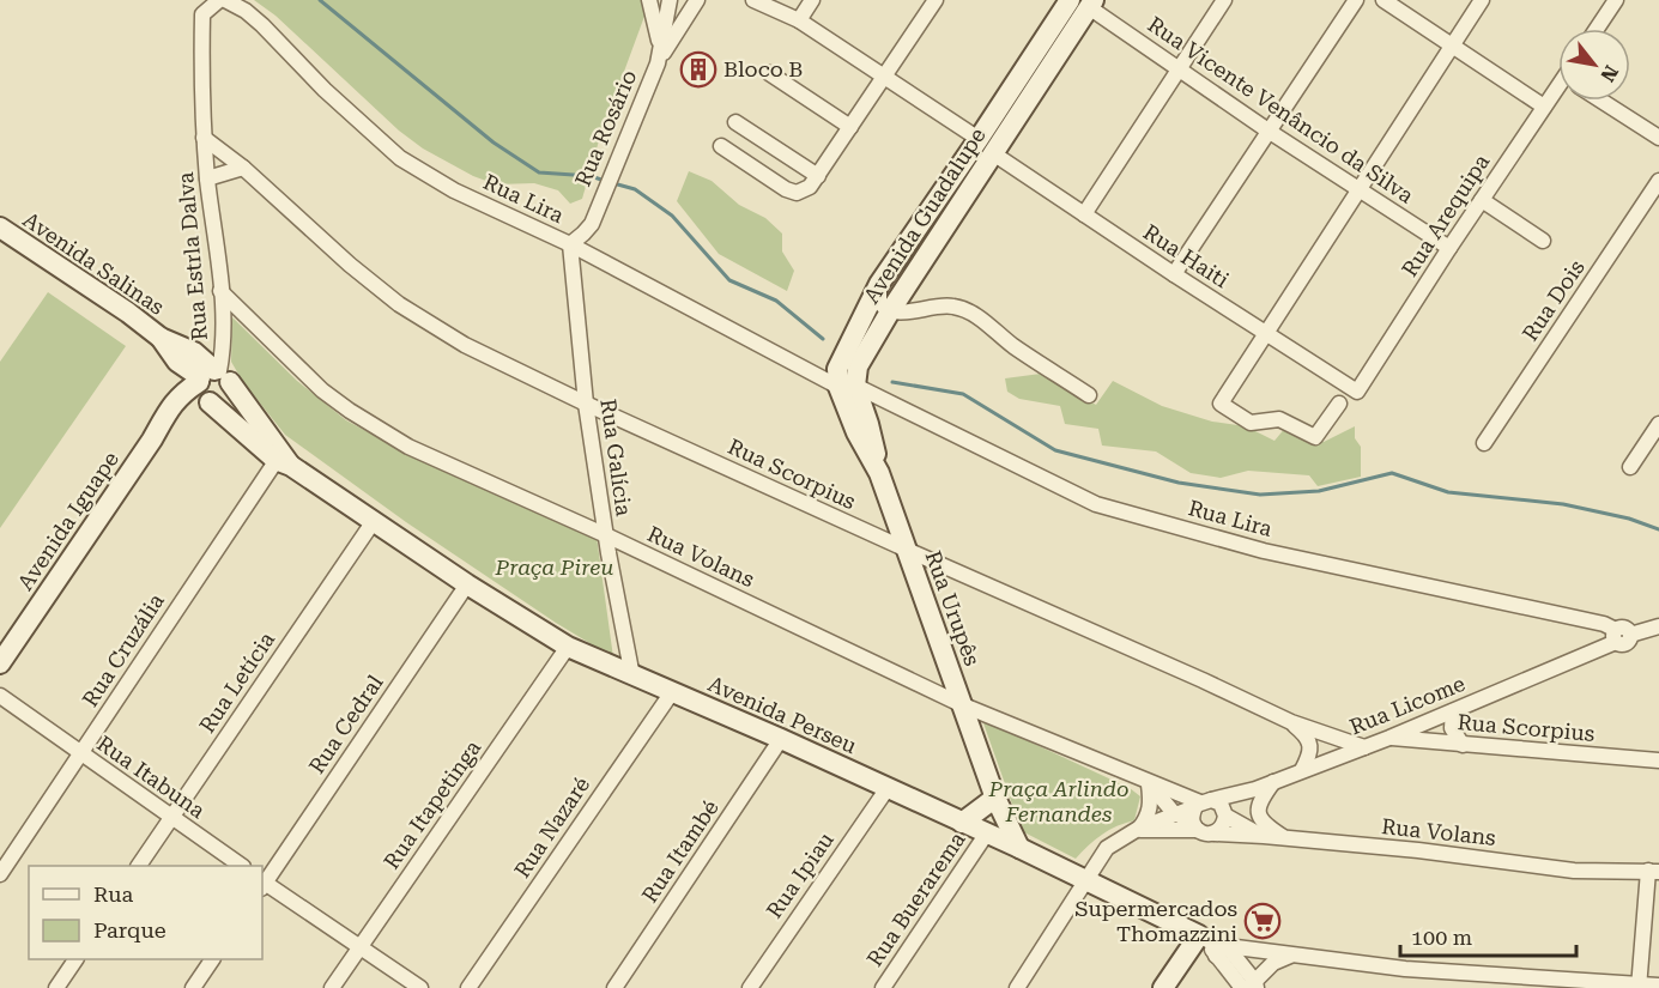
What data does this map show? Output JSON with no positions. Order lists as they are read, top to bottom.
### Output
{
  "streets": {
    "street": [
      "Rua Vicente Venâncio da Silva",
      "Rua Rosário",
      "Rua Lira",
      "Avenida Guadalupe",
      "Rua Arequipa",
      "Rua Estrla Dalva",
      "Rua Haiti",
      "Avenida Salinas",
      "Rua Dois",
      "Rua Galícia",
      "Rua Scorpius",
      "Avenida Iguape",
      "Rua Volans",
      "Rua Urupês",
      "Rua Cruzália",
      "Rua Letícia",
      "Rua Licome",
      "Avenida Perseu",
      "Rua Cedral",
      "Rua Itabuna",
      "Rua Itapetinga",
      "Rua Nazaré",
      "Rua Itambé",
      "Rua Ipiau",
      "Rua Buerarema"
    ]
  },
  "crossings": [
    ["Rua Vicente Venâncio da Silva", "Avenida Guadalupe"],
    ["Rua Vicente Venâncio da Silva", "Rua Arequipa"],
    ["Rua Rosário", "Rua Lira"],
    ["Rua Rosário", "Rua Galícia"],
    ["Rua Lira", "Avenida Guadalupe"],
    ["Rua Lira", "Rua Galícia"],
    ["Rua Lira", "Rua Urupês"],
    ["Rua Lira", "Rua Licome"],
    ["Avenida Guadalupe", "Rua Haiti"],
    ["Avenida Guadalupe", "Rua Urupês"],
    ["Rua Arequipa", "Rua Haiti"],
    ["Rua Estrla Dalva", "Avenida Salinas"],
    ["Rua Estrla Dalva", "Rua Scorpius"],
    ["Rua Estrla Dalva", "Avenida Iguape"],
    ["Rua Estrla Dalva", "Rua Volans"],
    ["Rua Estrla Dalva", "Avenida Perseu"],
    ["Avenida Salinas", "Avenida Iguape"],
    ["Avenida Salinas", "Avenida Perseu"],
    ["Rua Galícia", "Rua Scorpius"],
    ["Rua Galícia", "Rua Volans"],
    ["Rua Galícia", "Avenida Perseu"],
    ["Rua Scorpius", "Rua Urupês"],
    ["Rua Scorpius", "Rua Licome"],
    ["Avenida Iguape", "Avenida Perseu"],
    ["Rua Volans", "Rua Urupês"],
    ["Rua Volans", "Rua Licome"],
    ["Rua Urupês", "Avenida Perseu"],
    ["Rua Cruzália", "Avenida Perseu"],
    ["Rua Cruzália", "Rua Itabuna"],
    ["Rua Letícia", "Avenida Perseu"],
    ["Rua Letícia", "Rua Itabuna"],
    ["Avenida Perseu", "Rua Cedral"],
    ["Avenida Perseu", "Rua Itapetinga"],
    ["Avenida Perseu", "Rua Nazaré"],
    ["Avenida Perseu", "Rua Itambé"],
    ["Avenida Perseu", "Rua Ipiau"],
    ["Avenida Perseu", "Rua Buerarema"]
  ],
  "parks": ["Praça Pireu", "Praça Arlindo Fernandes"],
  "places": {
    "building": ["Bloco B"],
    "supermarket": ["Supermercados Thomazzini"]
  },
  "legend": ["Rua", "Parque"],
  "scale_bar": "100 m",
  "north": "bottom right"
}
